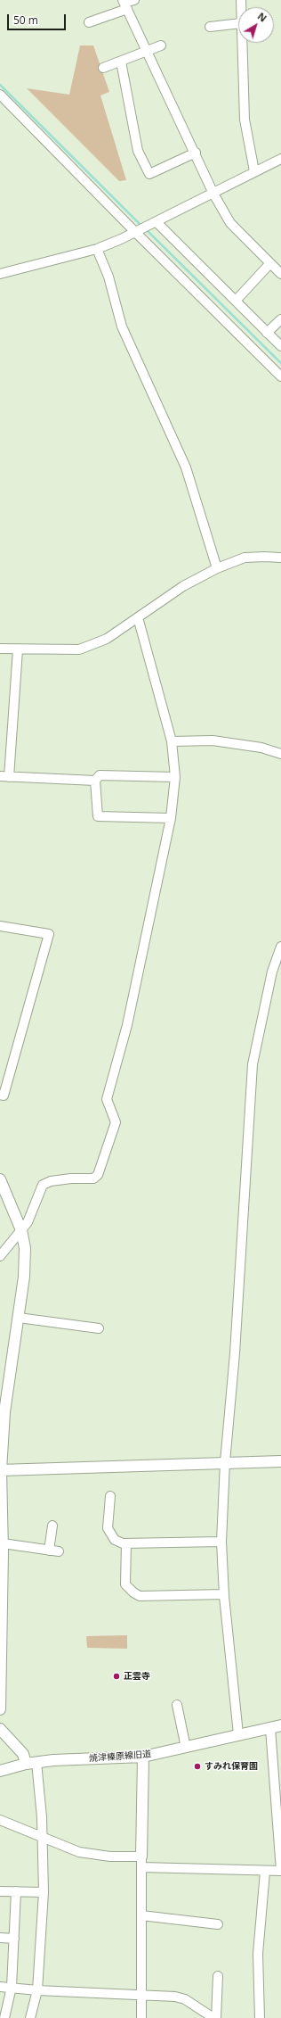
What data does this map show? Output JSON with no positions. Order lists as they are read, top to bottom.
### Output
{
  "streets": {
    "street": ["焼津榛原線旧道"]
  },
  "places": ["正雲寺", "すみれ保育園"],
  "scale_bar": "50 m",
  "north": "top right"
}
